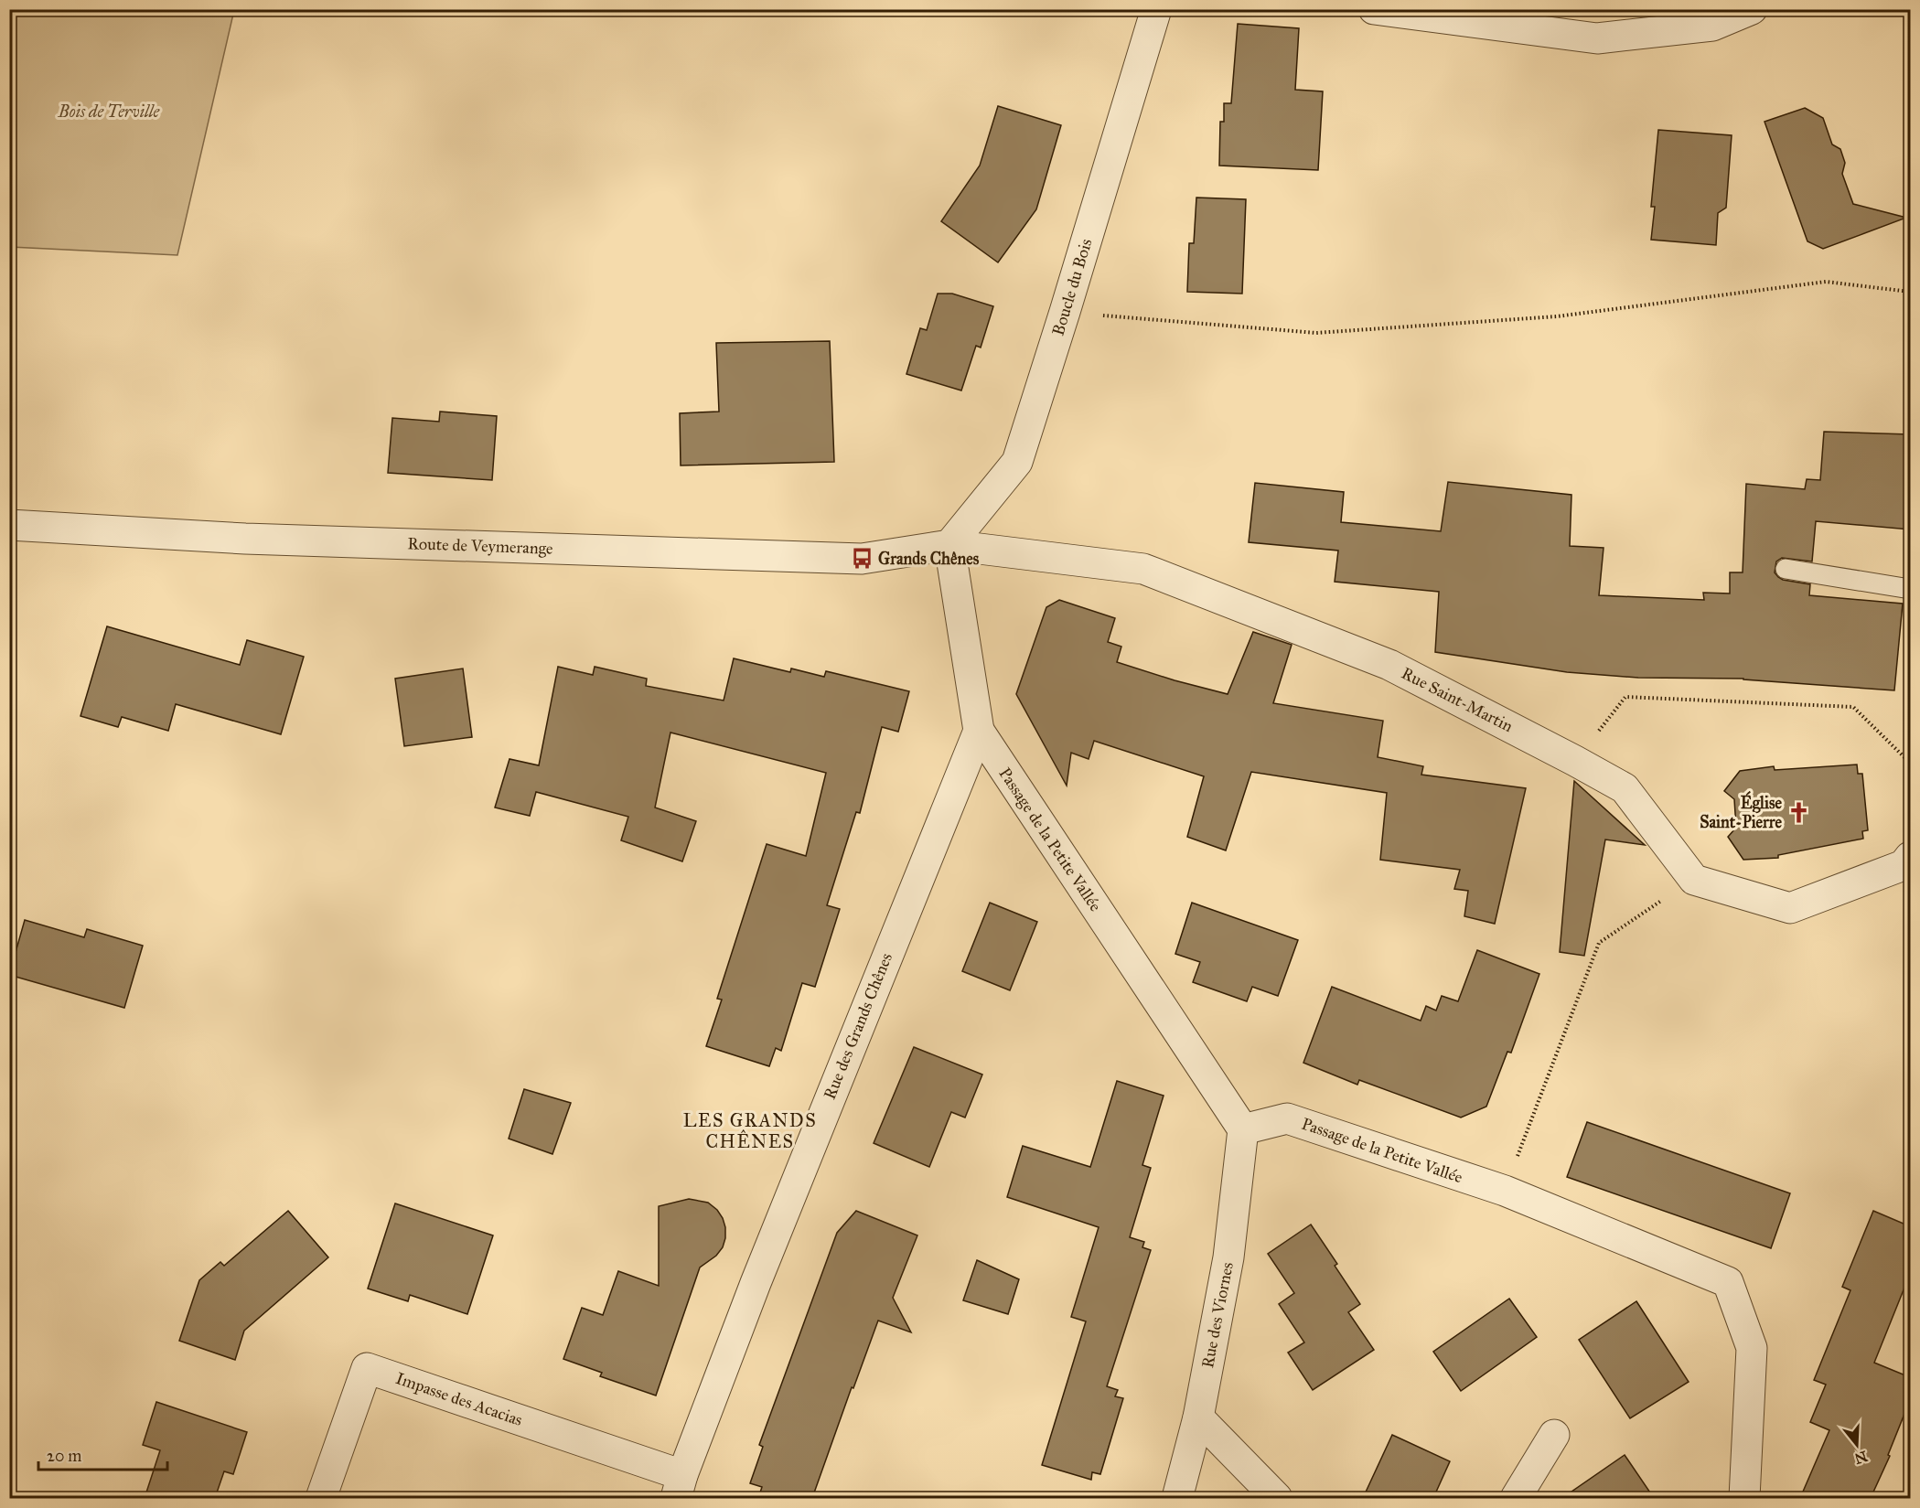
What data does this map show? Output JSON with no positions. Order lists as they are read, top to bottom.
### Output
{
  "streets": {
    "street": [
      "Boucle du Bois",
      "Route de Veymerange",
      "Rue Saint-Martin",
      "Passage de la Petite Vallée",
      "Rue des Grands Chênes",
      "Rue des Viornes",
      "Impasse des Acacias"
    ]
  },
  "crossings": [
    ["Boucle du Bois", "Route de Veymerange"],
    ["Boucle du Bois", "Rue Saint-Martin"],
    ["Route de Veymerange", "Rue Saint-Martin"],
    ["Passage de la Petite Vallée", "Rue des Grands Chênes"],
    ["Passage de la Petite Vallée", "Rue des Viornes"],
    ["Rue des Grands Chênes", "Impasse des Acacias"]
  ],
  "districts": ["LES GRANDS CHÊNES"],
  "parks": ["Bois de Terville"],
  "places": {
    "bus stop": ["Grands Chênes"],
    "church": ["Église Saint-Pierre"]
  },
  "scale_bar": "20 m",
  "north": "bottom"
}
